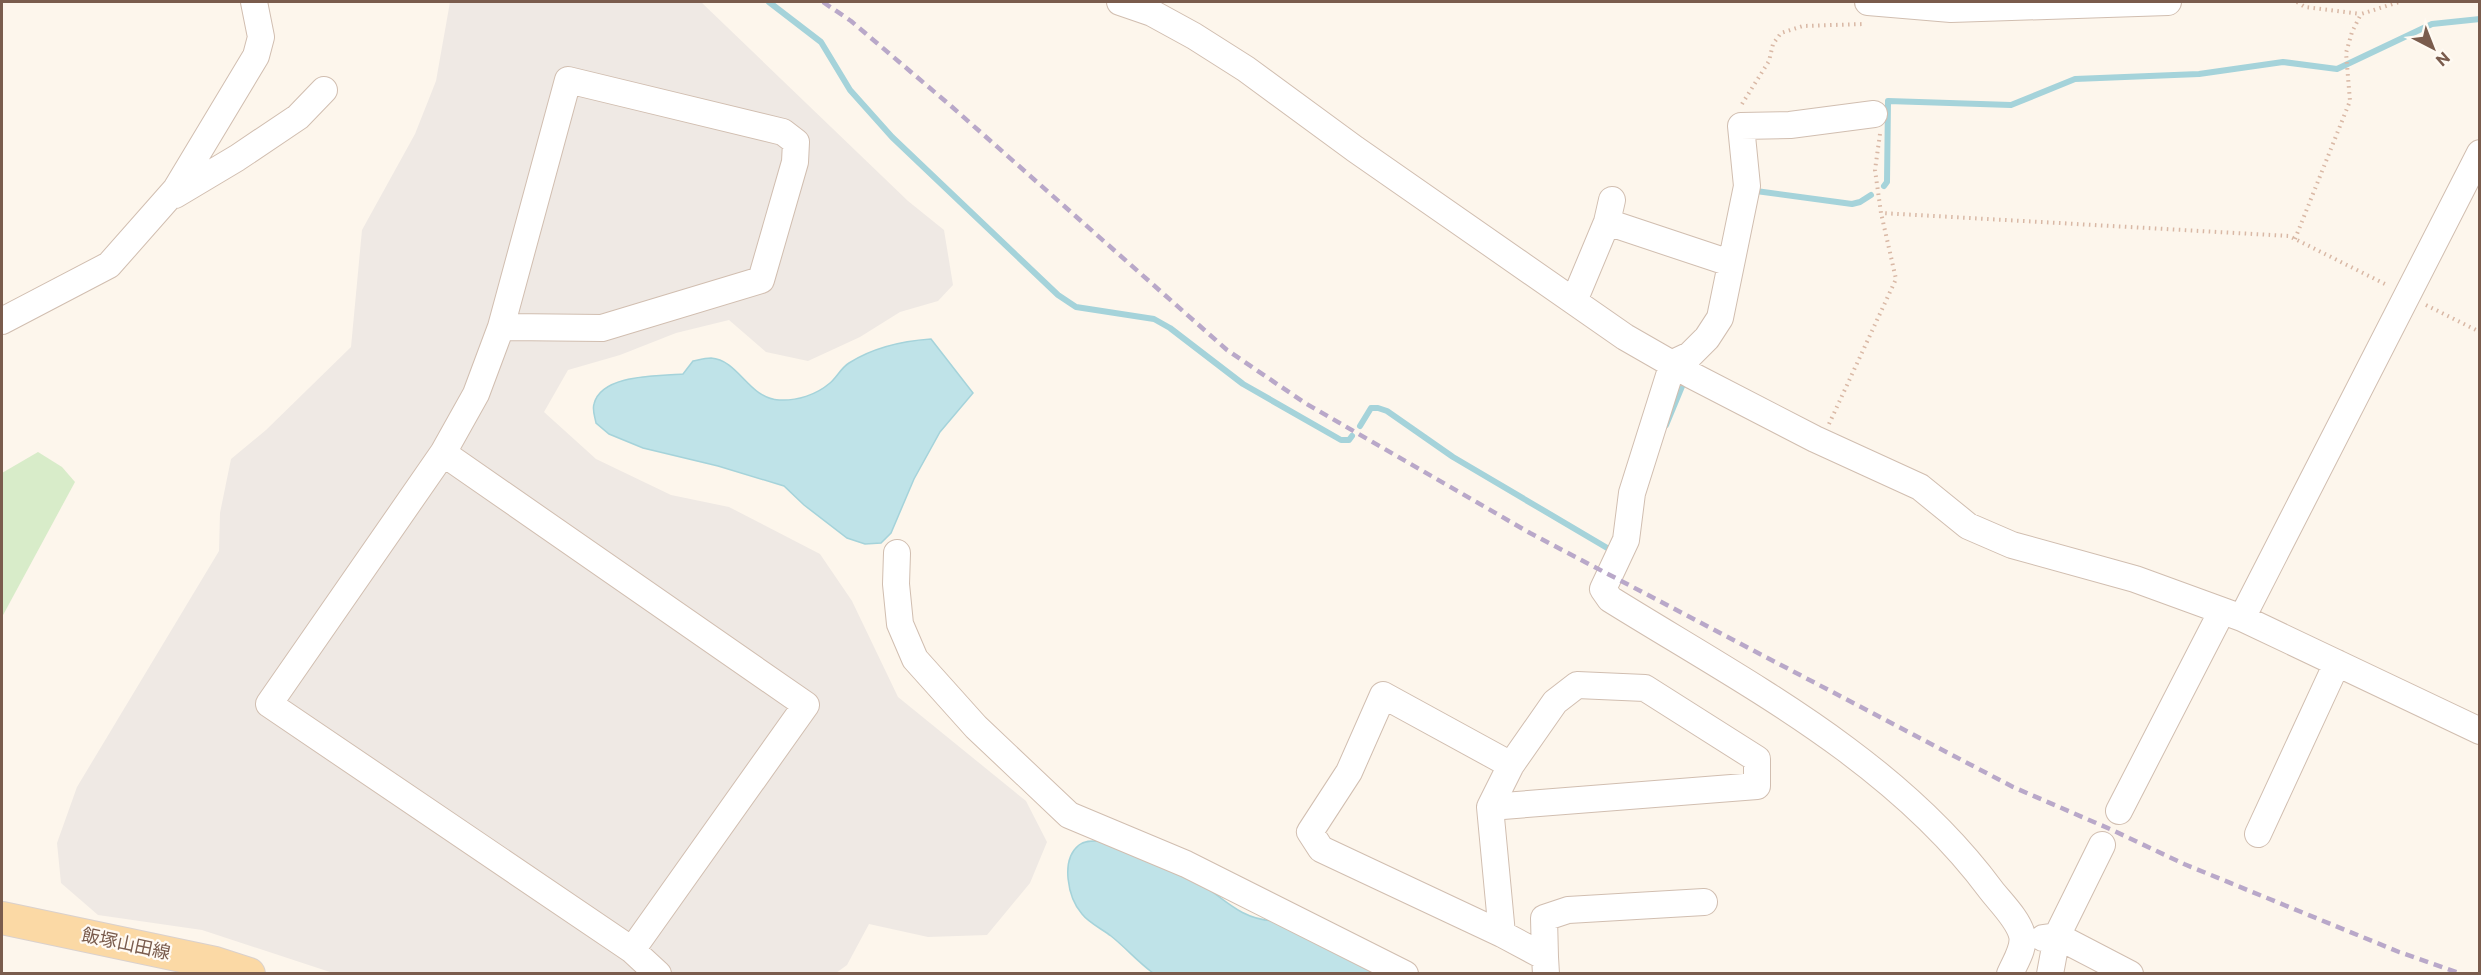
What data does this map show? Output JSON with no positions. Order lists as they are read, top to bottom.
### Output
{
  "streets": {
    "main road": ["飯塚山田線"]
  },
  "north": "bottom right"
}
